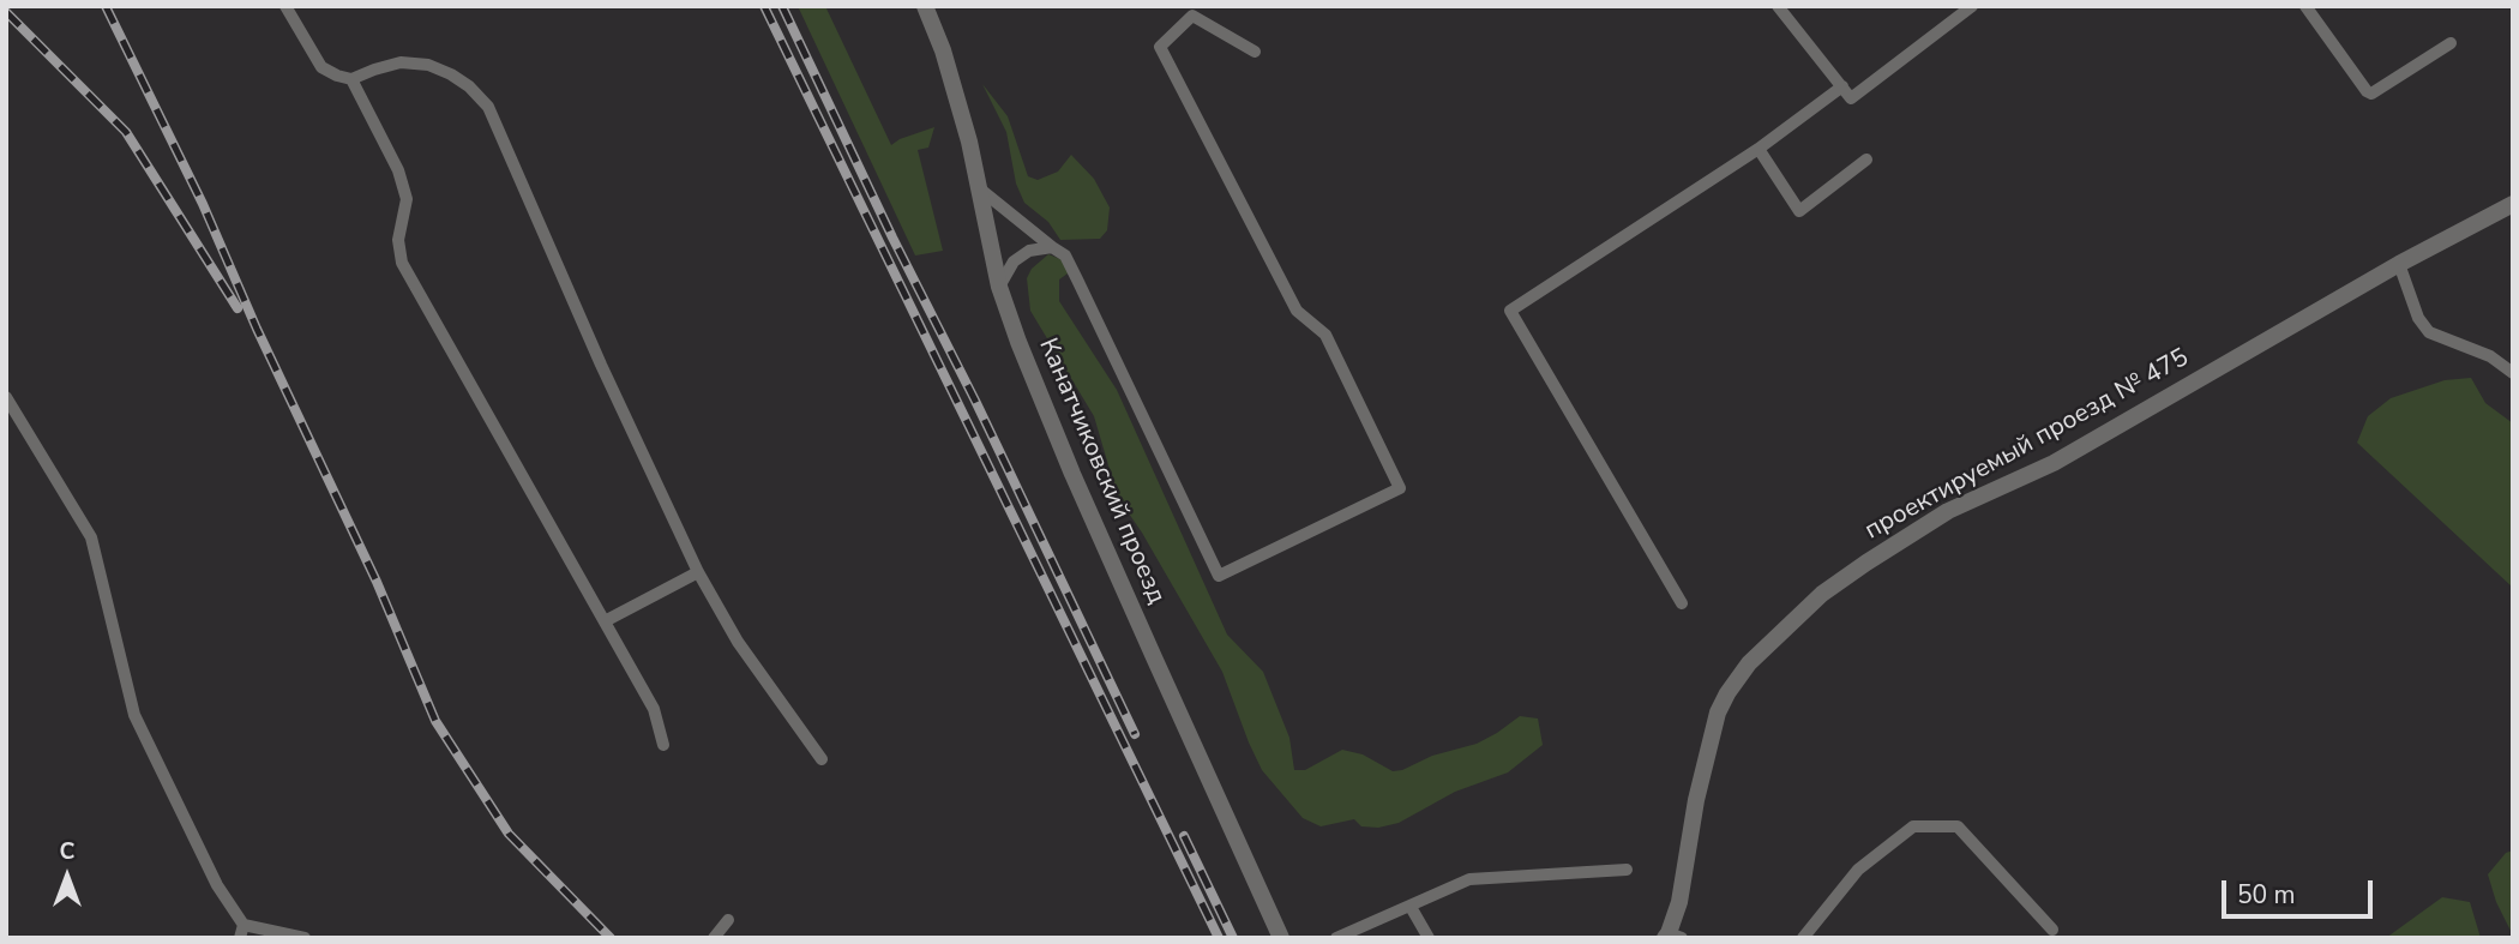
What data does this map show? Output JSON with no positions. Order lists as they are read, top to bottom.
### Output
{
  "streets": {
    "street": ["проектируемый проезд № 475", "Канатчиковский проезд"]
  },
  "scale_bar": "50 m",
  "north": "top"
}
